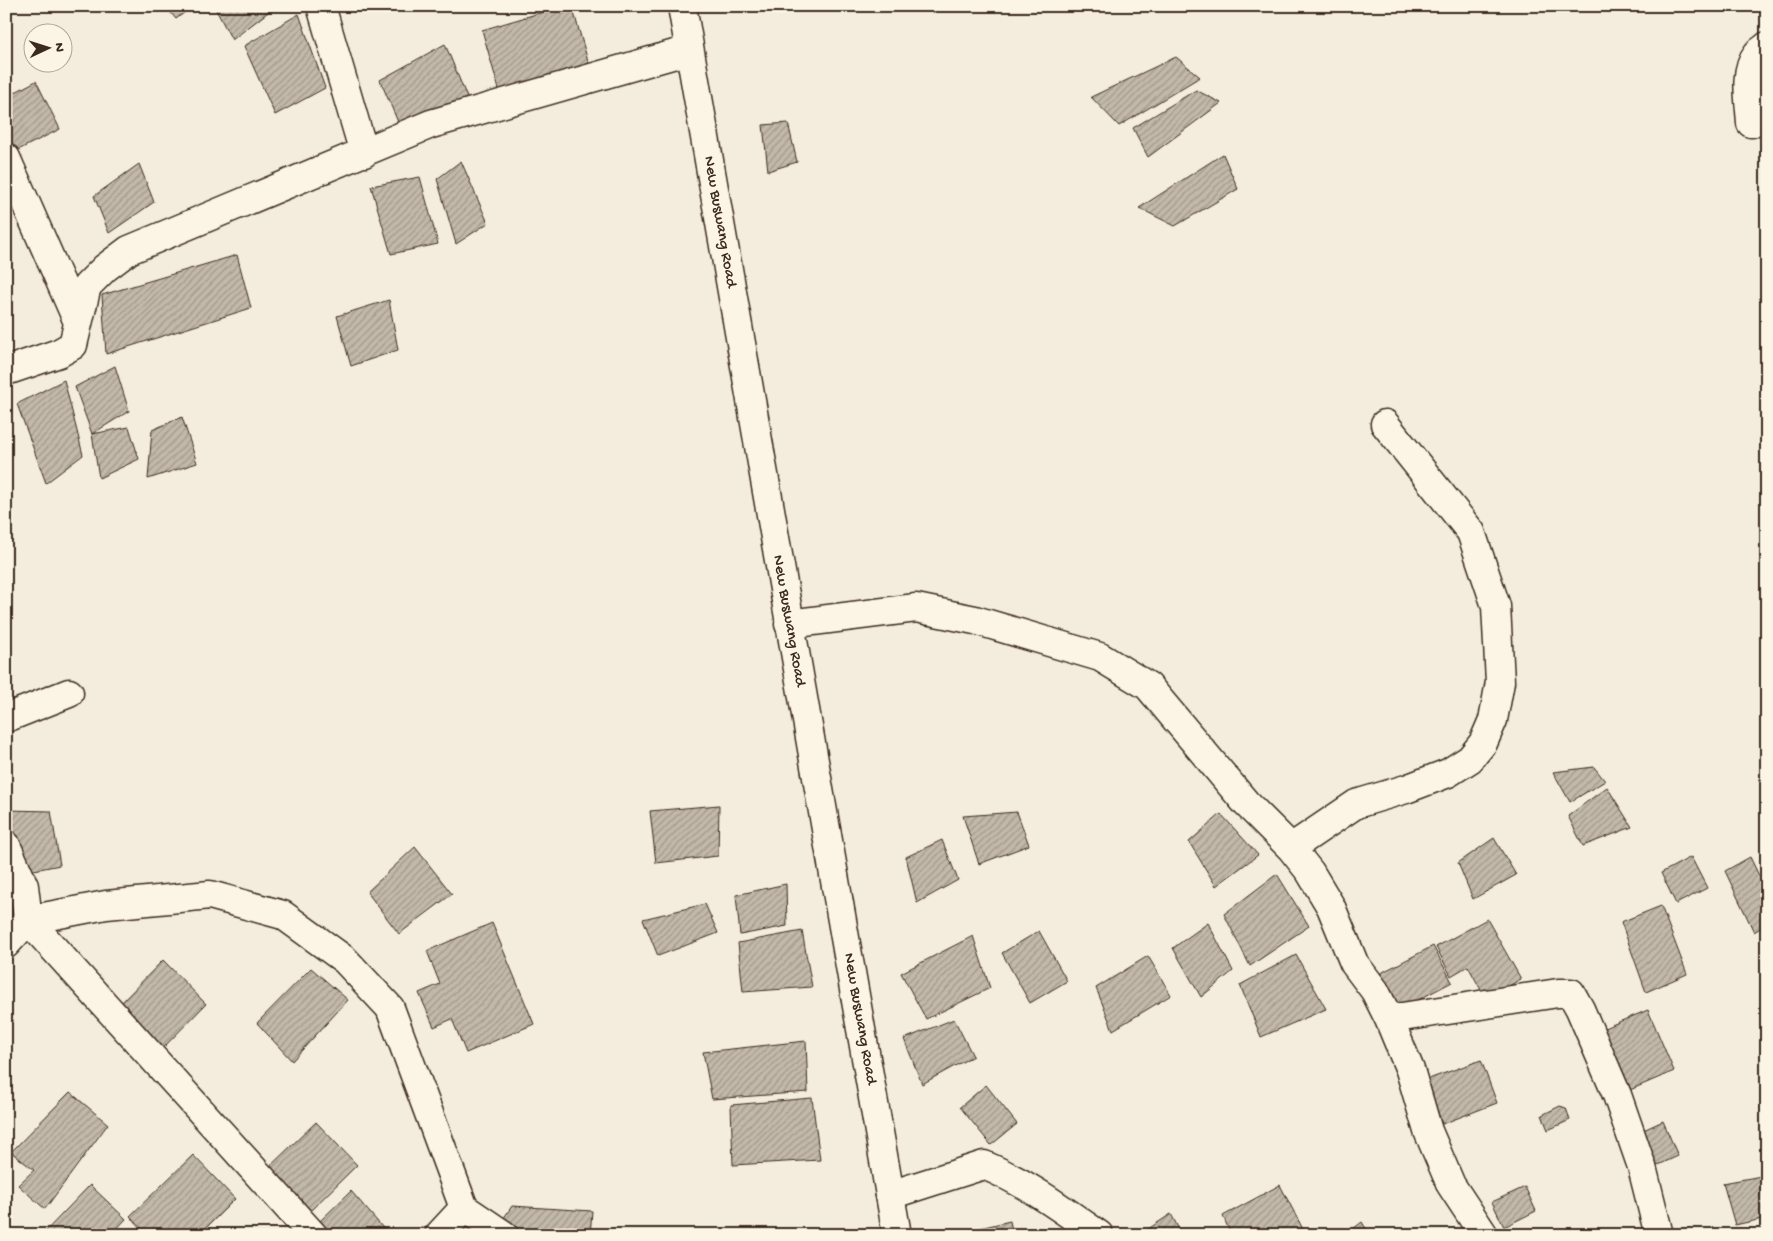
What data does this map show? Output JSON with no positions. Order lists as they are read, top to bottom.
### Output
{
  "streets": {
    "street": ["New Buswang Road"]
  },
  "north": "right"
}
